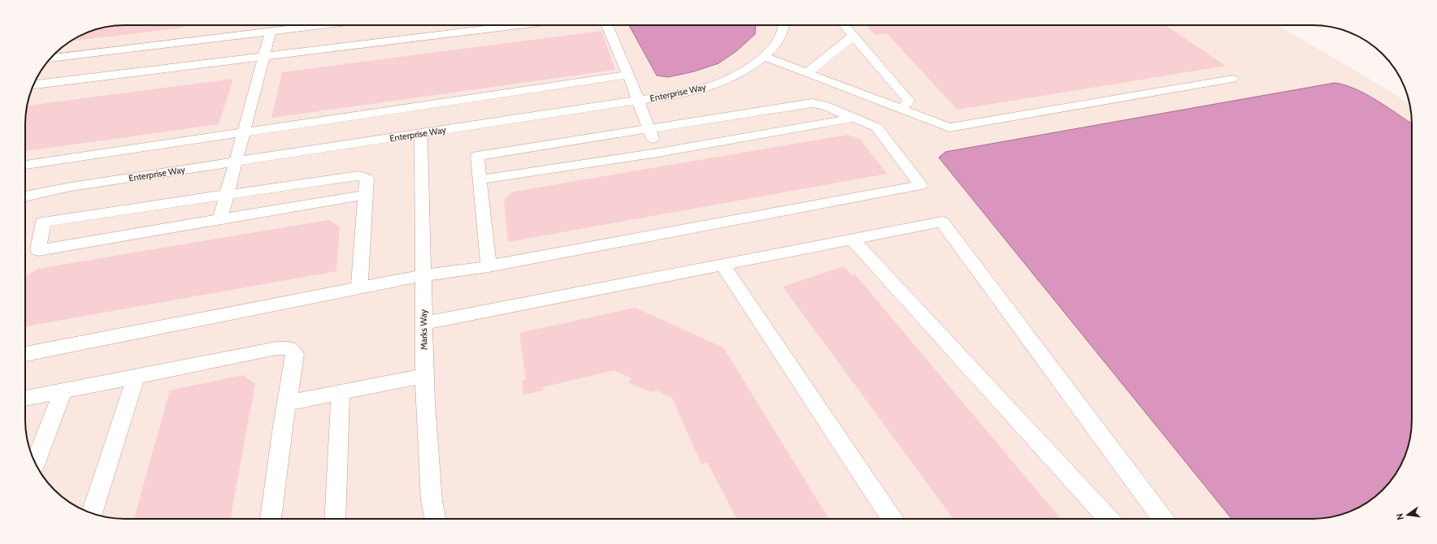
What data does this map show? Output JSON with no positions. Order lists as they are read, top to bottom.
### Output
{
  "streets": {
    "street": ["Enterprise Way", "Marks Way"]
  },
  "crossings": [
    ["Enterprise Way", "Marks Way"]
  ],
  "north": "left"
}
